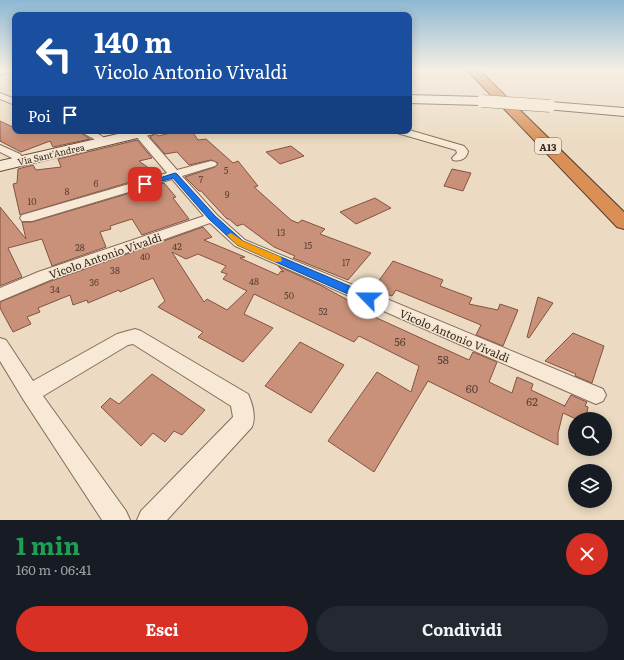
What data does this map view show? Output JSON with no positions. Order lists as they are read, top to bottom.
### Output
{
  "streets": {
    "highway": ["A13"],
    "street": ["Via Sant'Andrea", "Vicolo Antonio Vivaldi"]
  },
  "house_numbers": [
    "5",
    "7",
    "6",
    "8",
    "9",
    "10",
    "13",
    "15",
    "42",
    "28",
    "40",
    "17",
    "38",
    "48",
    "36",
    "34",
    "50",
    "52",
    "56",
    "58",
    "60",
    "62"
  ],
  "page": {
    "turn": ["140 m", "Vicolo Antonio Vivaldi"],
    "then": "Poi",
    "heading": ["1 min", "160 m · 06:41"],
    "buttons": ["Esci", "Condividi"]
  }
}
